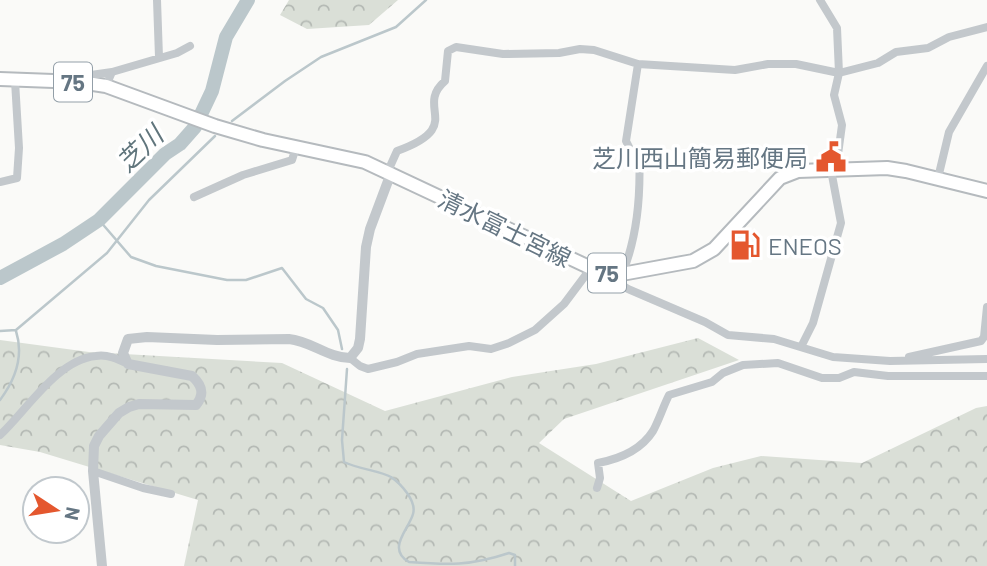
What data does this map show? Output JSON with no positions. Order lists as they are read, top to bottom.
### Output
{
  "streets": {
    "main road": ["75", "清水富士宮線"]
  },
  "water": ["芝川"],
  "places": {
    "public building": ["芝川西山簡易郵便局"],
    "fuel station": ["ENEOS"]
  },
  "north": "right"
}
